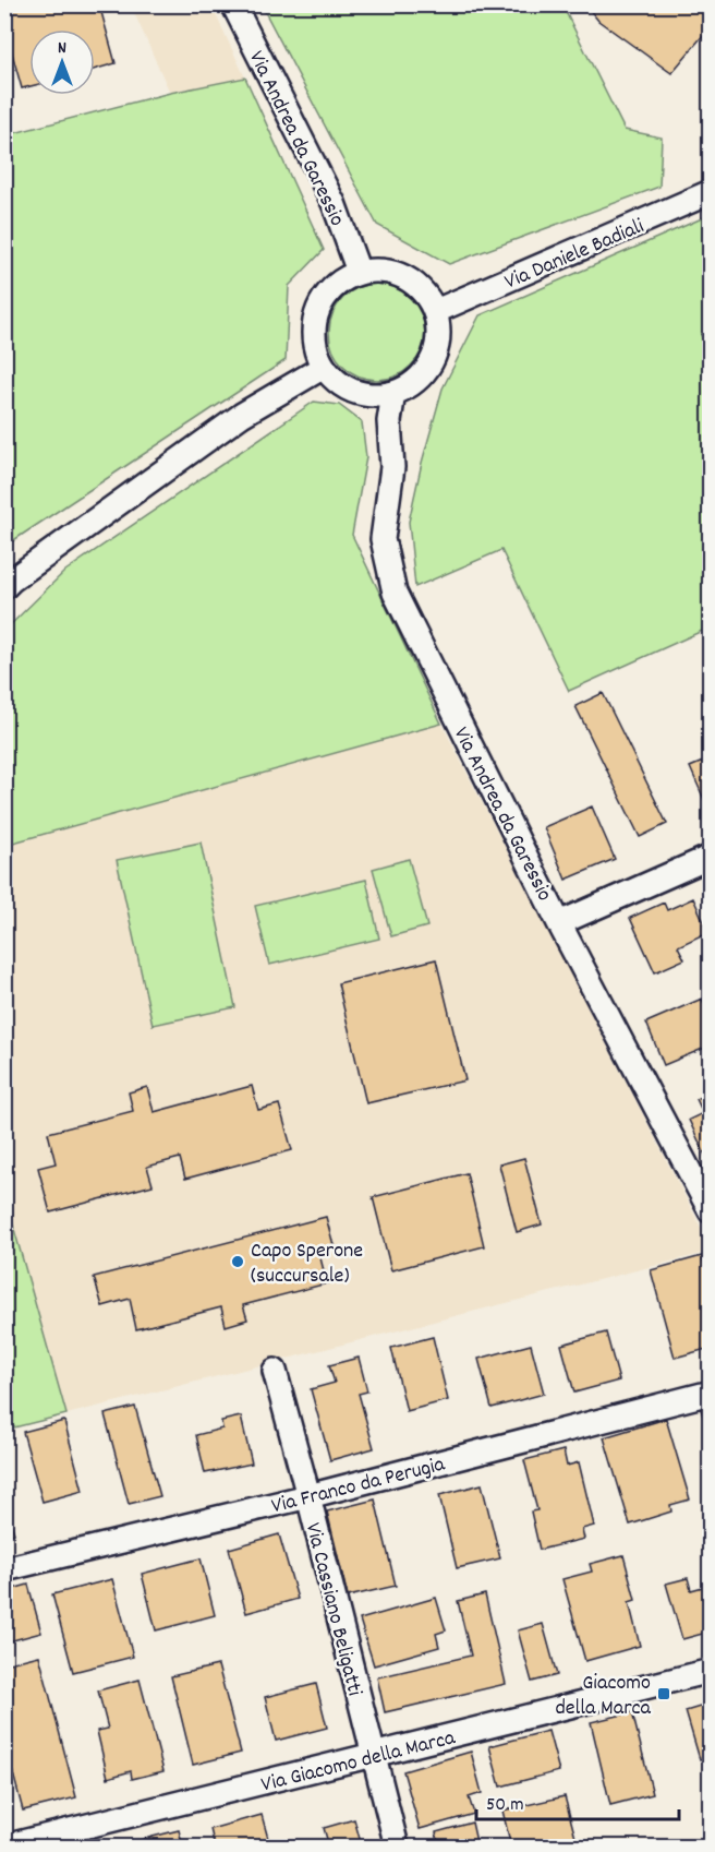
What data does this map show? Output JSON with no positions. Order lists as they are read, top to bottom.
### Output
{
  "streets": {
    "street": [
      "Via Andrea da Garessio",
      "Via Daniele Badiali",
      "Via Franco da Perugia",
      "Via Cassiano Beligatti",
      "Via Giacomo della Marca"
    ]
  },
  "crossings": [
    ["Via Andrea da Garessio", "Via Daniele Badiali"],
    ["Via Franco da Perugia", "Via Cassiano Beligatti"],
    ["Via Cassiano Beligatti", "Via Giacomo della Marca"]
  ],
  "places": {
    "other": ["Capo Sperone (succursale)"],
    "transit": ["Giacomo della Marca"]
  },
  "scale_bar": "50 m",
  "north": "top"
}
